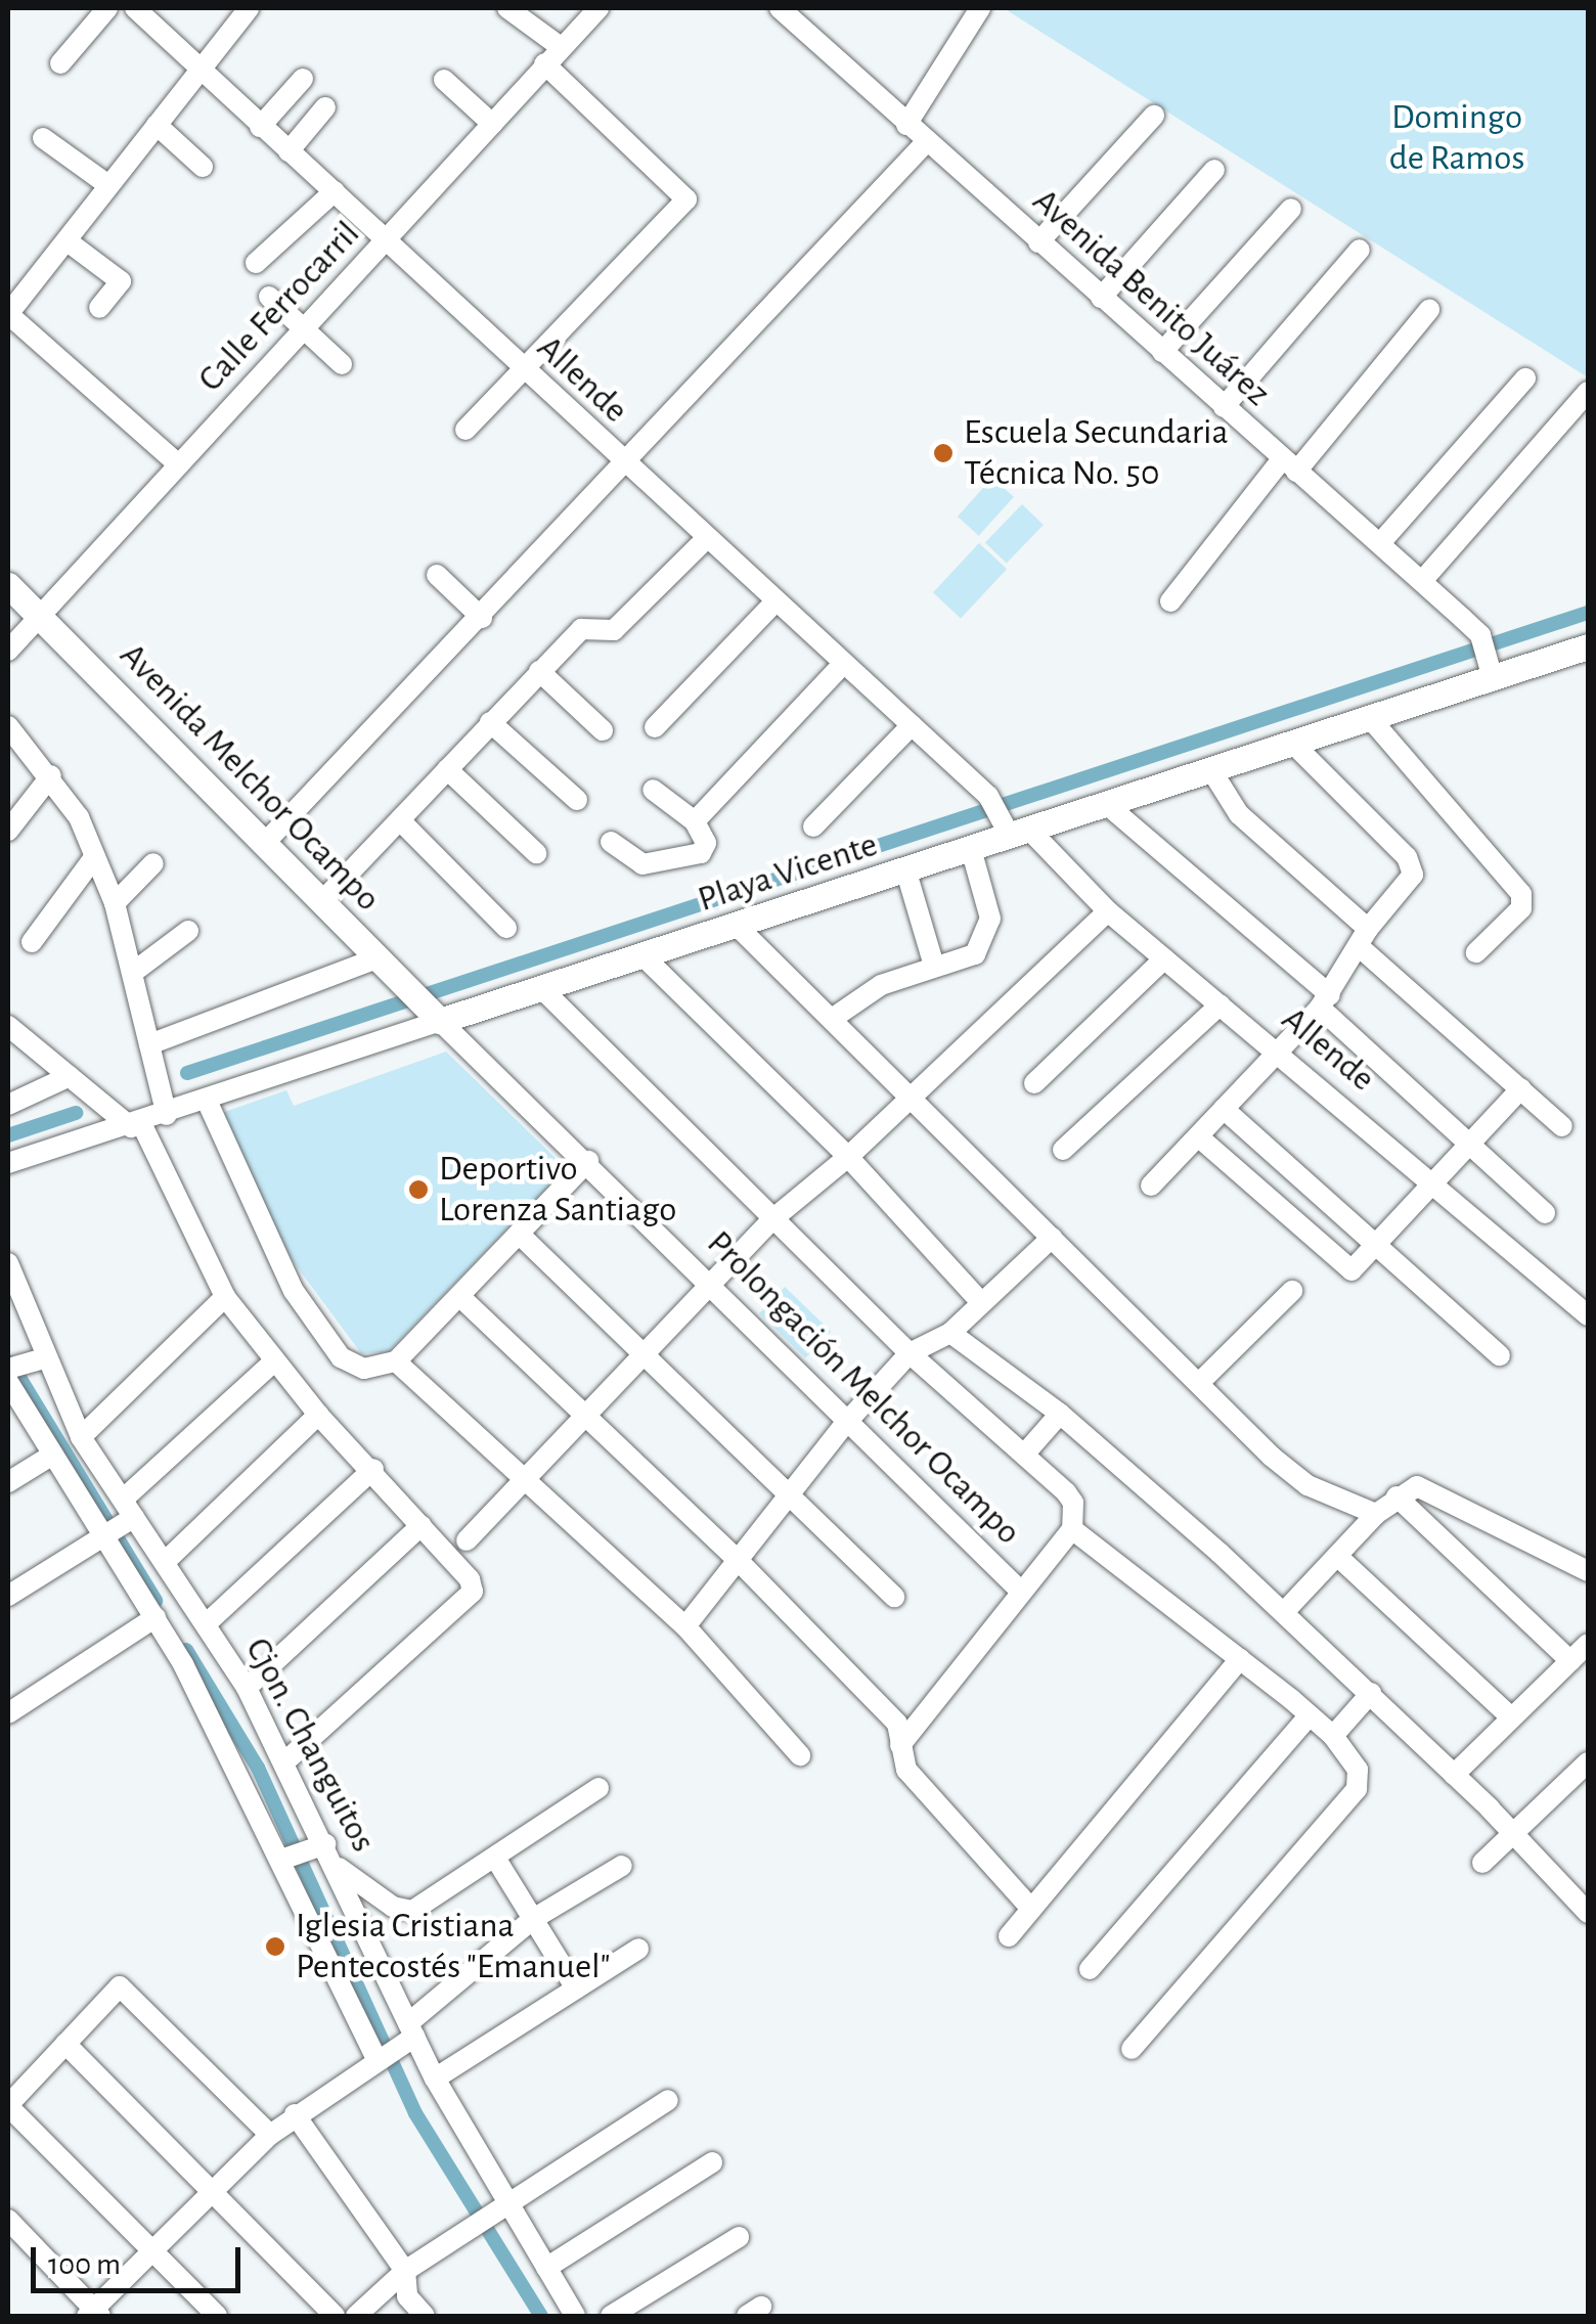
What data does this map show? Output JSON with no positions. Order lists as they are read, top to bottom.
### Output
{
  "streets": {
    "main road": ["Avenida Melchor Ocampo", "Playa Vicente"],
    "street": [
      "Avenida Benito Juárez",
      "Calle Ferrocarril",
      "Allende",
      "Prolongación Melchor Ocampo",
      "Cjon. Changuitos"
    ]
  },
  "crossings": [
    ["Avenida Benito Juárez", "Playa Vicente"],
    ["Calle Ferrocarril", "Allende"],
    ["Calle Ferrocarril", "Avenida Melchor Ocampo"],
    ["Allende", "Playa Vicente"],
    ["Avenida Melchor Ocampo", "Playa Vicente"],
    ["Avenida Melchor Ocampo", "Prolongación Melchor Ocampo"],
    ["Playa Vicente", "Prolongación Melchor Ocampo"]
  ],
  "parks": ["Domingo de Ramos"],
  "places": ["Escuela Secundaria Técnica No. 50", "Deportivo Lorenza Santiago", "Iglesia Cristiana Pentecostés \"Emanuel\""],
  "scale_bar": "100 m"
}
